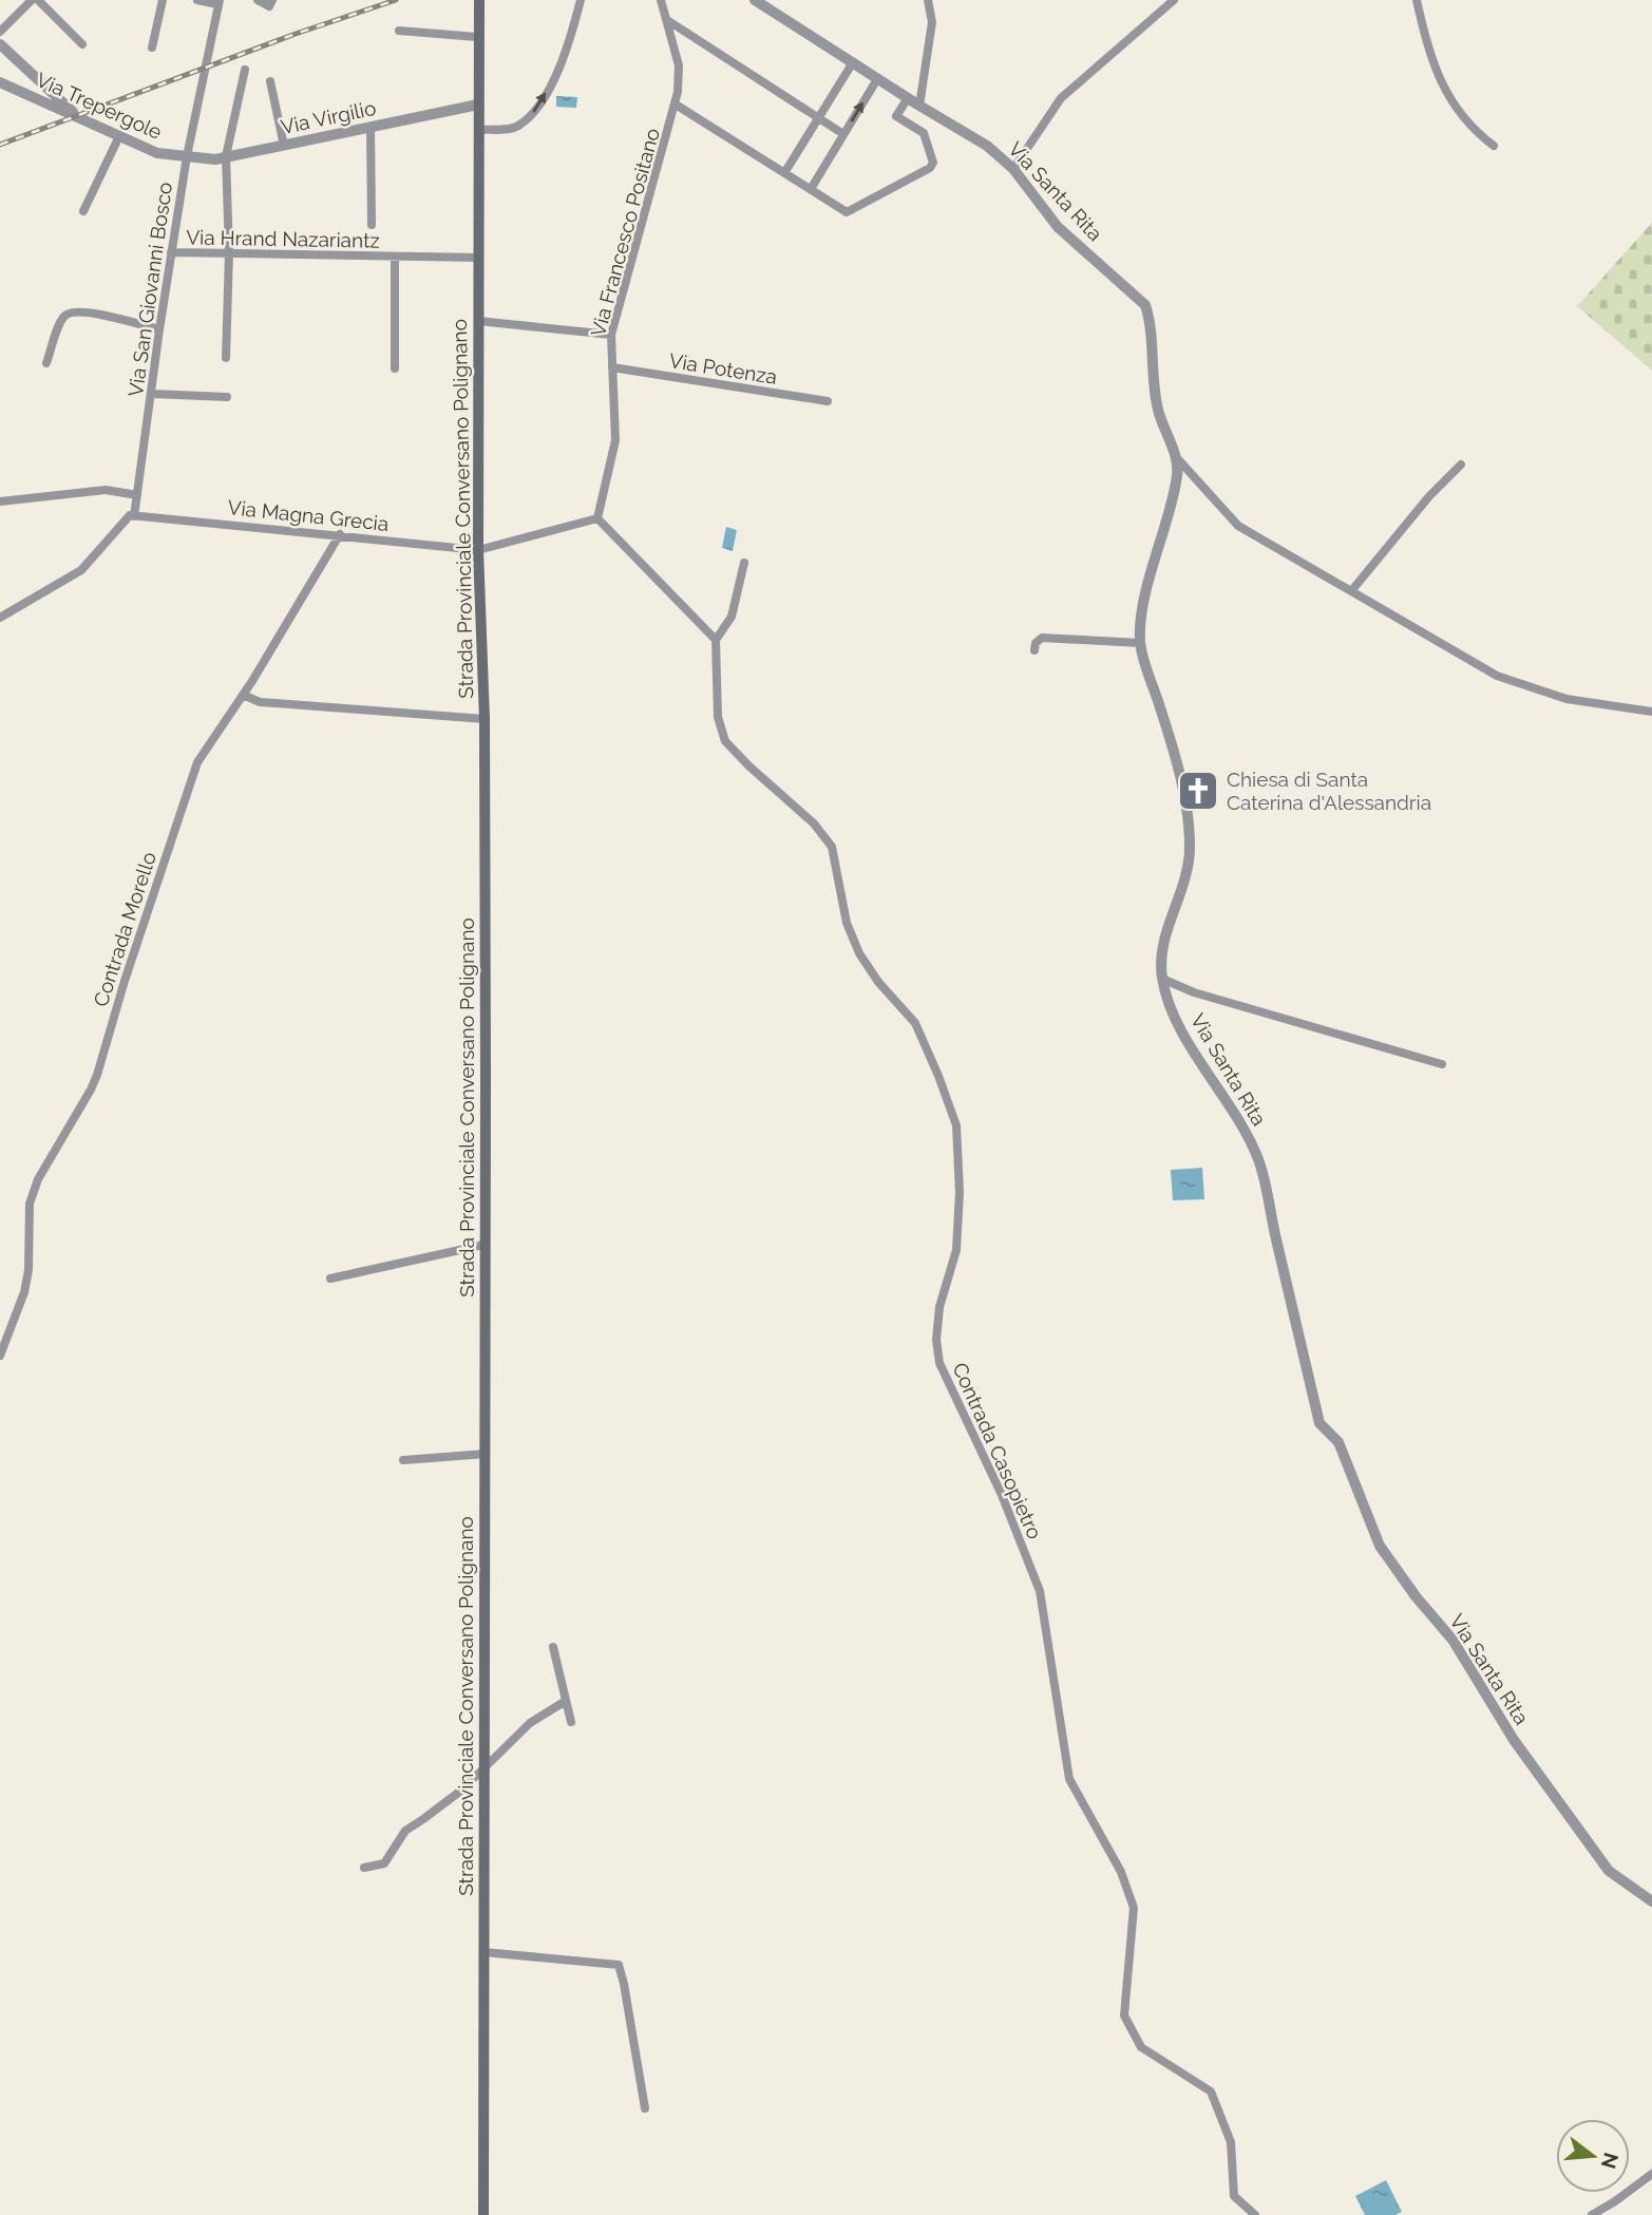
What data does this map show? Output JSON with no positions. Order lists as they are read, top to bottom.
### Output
{
  "streets": {
    "main road": ["Strada Provinciale Conversano Polignano"],
    "street": [
      "Via Trepergole",
      "Via Virgilio",
      "Via Santa Rita",
      "Via Francesco Positano",
      "Via Hrand Nazariantz",
      "Via San Giovanni Bosco",
      "Via Potenza",
      "Via Magna Grecia",
      "Contrada Morello",
      "Contrada Casopietro"
    ]
  },
  "crossings": [
    ["Via Trepergole", "Via Virgilio"],
    ["Via Trepergole", "Via San Giovanni Bosco"],
    ["Via Virgilio", "Via San Giovanni Bosco"],
    ["Via Virgilio", "Strada Provinciale Conversano Polignano"],
    ["Via Francesco Positano", "Via Potenza"],
    ["Via Hrand Nazariantz", "Via San Giovanni Bosco"],
    ["Via Hrand Nazariantz", "Strada Provinciale Conversano Polignano"],
    ["Via San Giovanni Bosco", "Via Magna Grecia"],
    ["Strada Provinciale Conversano Polignano", "Via Magna Grecia"],
    ["Via Magna Grecia", "Contrada Morello"]
  ],
  "places": {
    "church": ["Chiesa di Santa Caterina d'Alessandria"]
  },
  "north": "right"
}
